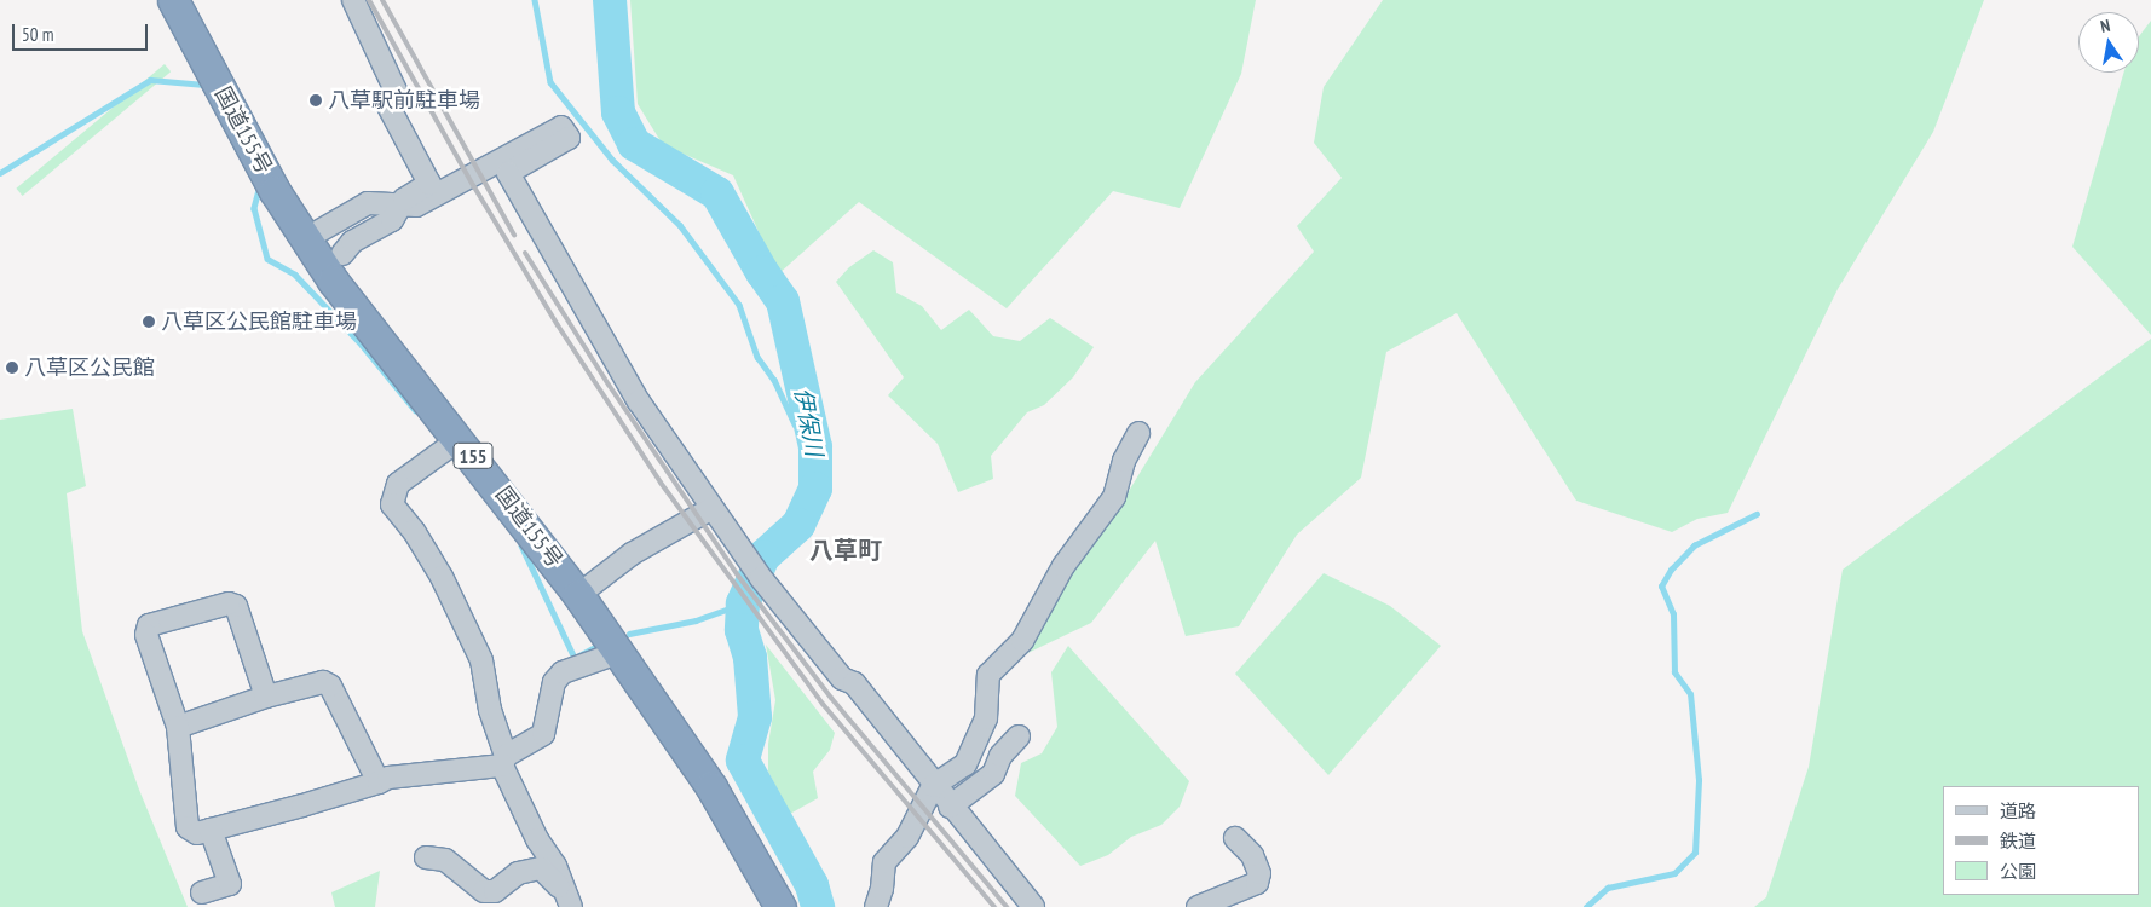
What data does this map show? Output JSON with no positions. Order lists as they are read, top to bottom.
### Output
{
  "streets": {
    "highway": ["国道155号", "155"]
  },
  "districts": ["八草町"],
  "water": ["伊保川"],
  "places": ["八草駅前駐車場", "八草区公民館駐車場", "八草区公民館"],
  "legend": ["道路", "鉄道", "公園"],
  "scale_bar": "50 m",
  "north": "top"
}
